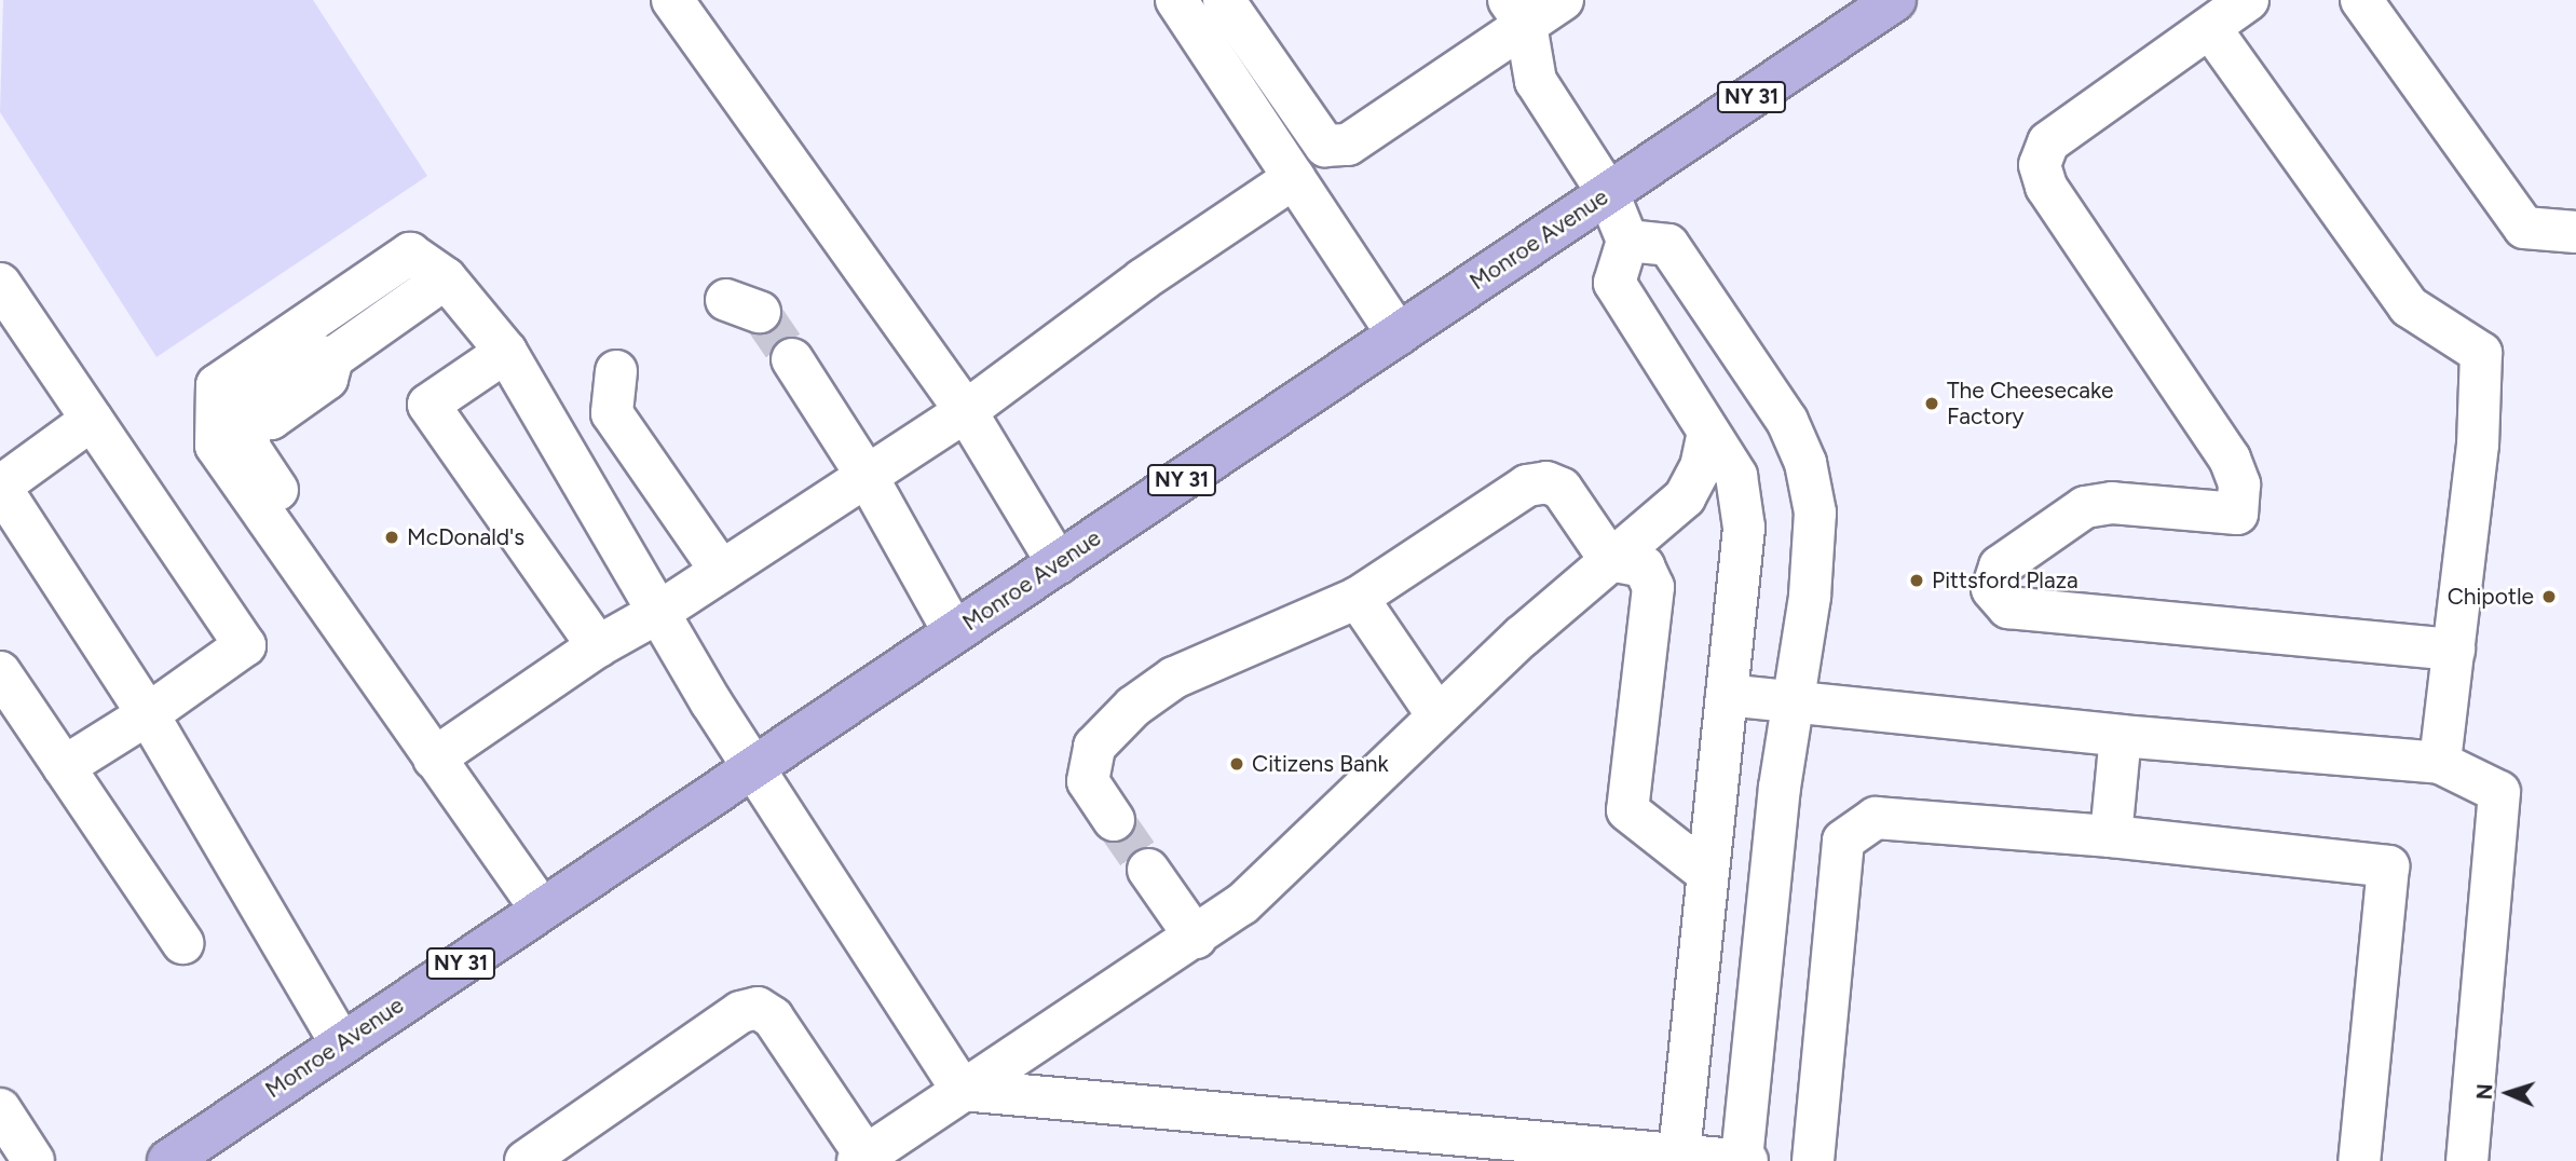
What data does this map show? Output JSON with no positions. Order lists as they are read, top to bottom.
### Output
{
  "streets": {
    "main road": ["NY 31", "Monroe Avenue"]
  },
  "places": [
    "The Cheesecake Factory",
    "McDonald's",
    "Pittsford Plaza",
    "Chipotle",
    "Citizens Bank"
  ],
  "north": "left"
}
